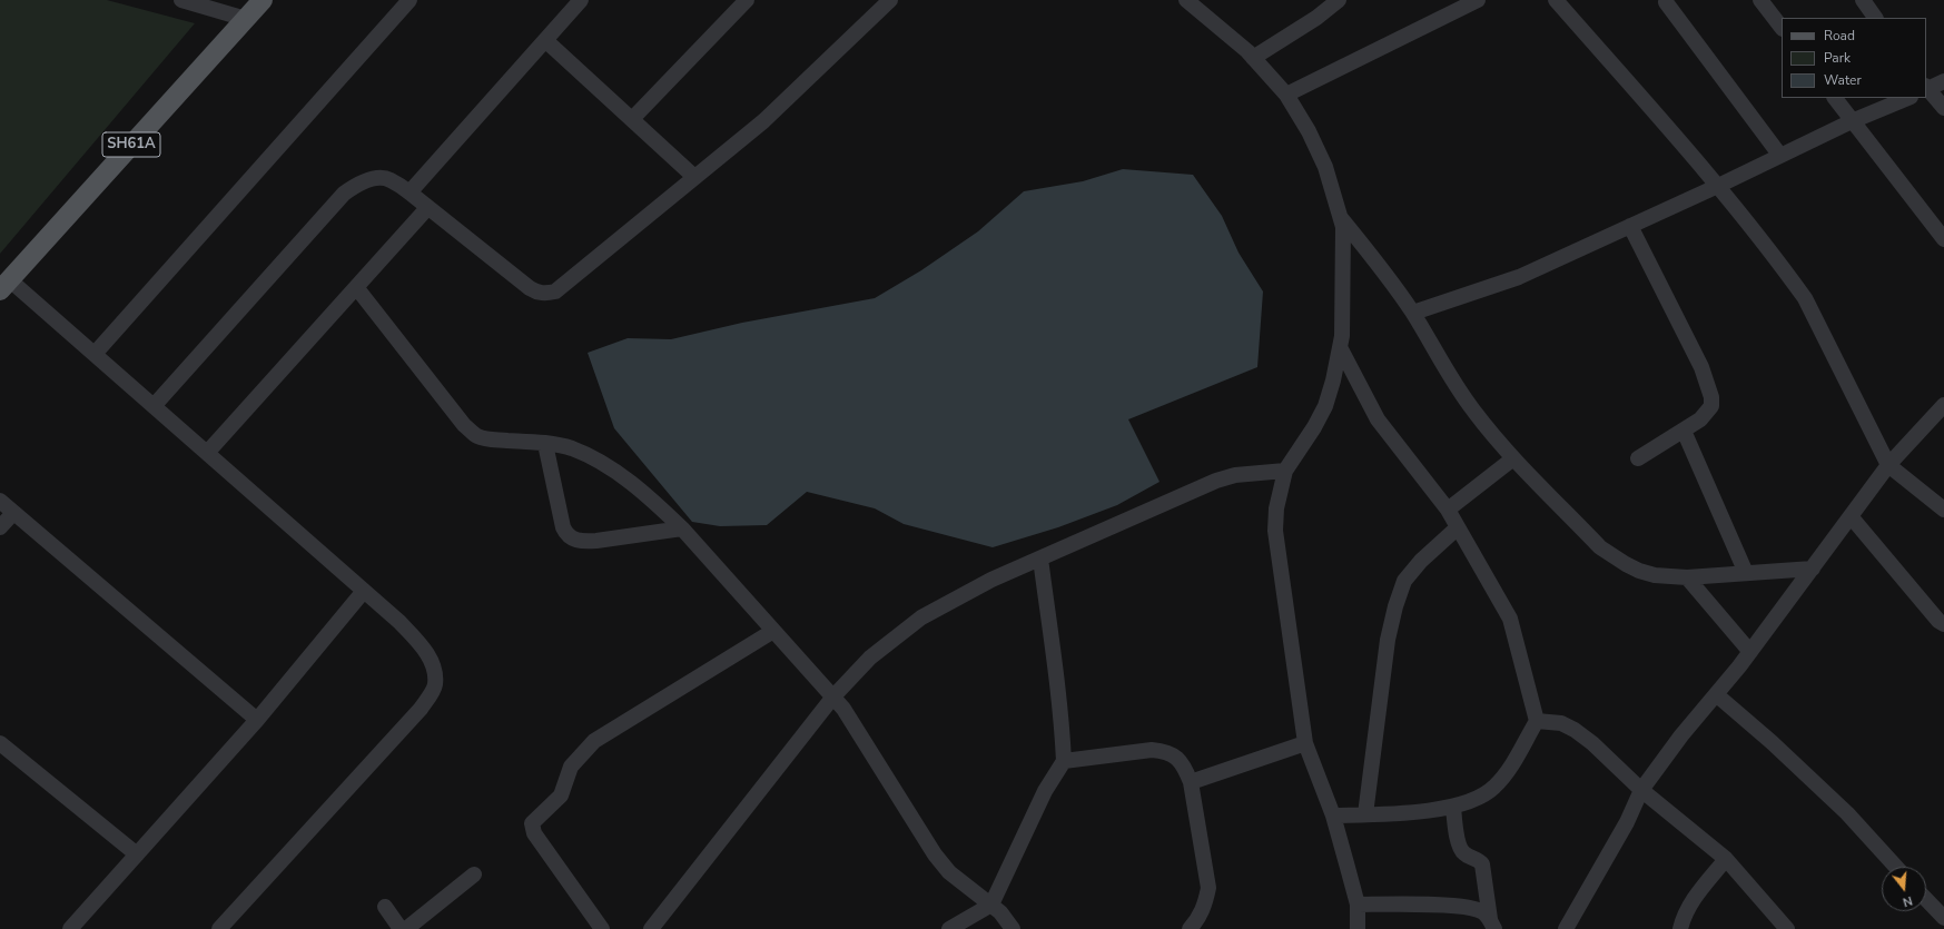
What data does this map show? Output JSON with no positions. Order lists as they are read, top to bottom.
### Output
{
  "streets": {
    "main road": ["SH61A"]
  },
  "legend": ["Road", "Park", "Water"],
  "north": "bottom"
}
